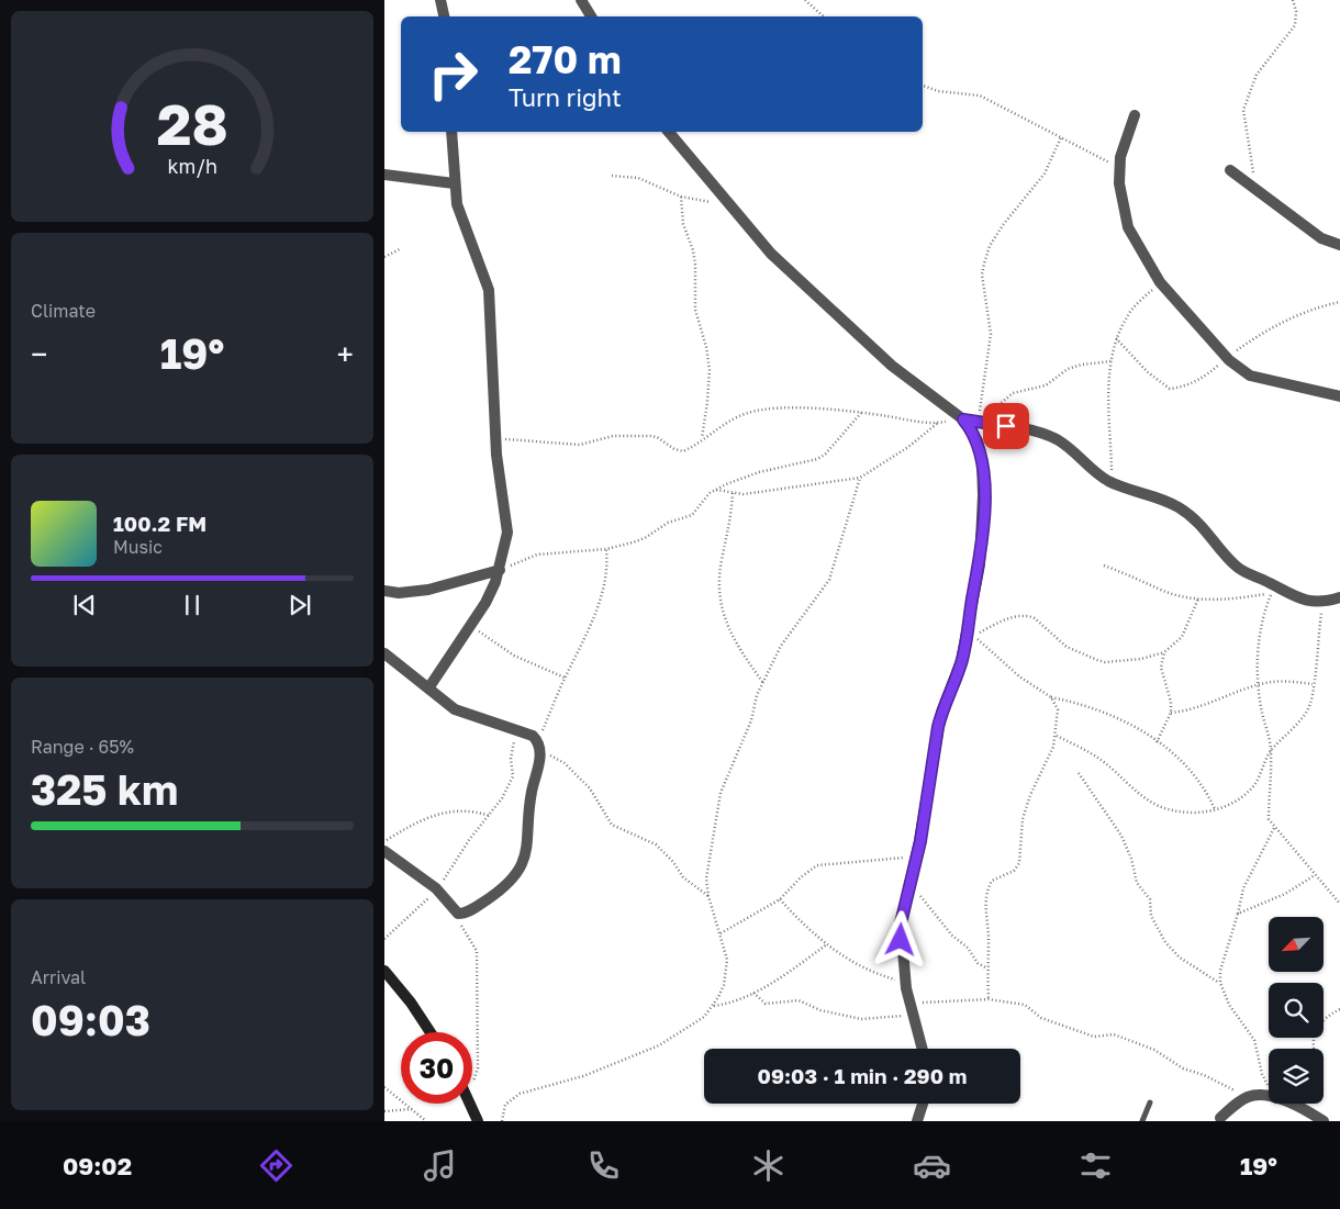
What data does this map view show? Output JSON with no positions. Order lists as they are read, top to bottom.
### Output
{
  "north": "bottom left",
  "page": {
    "turn": ["270 m", "Turn right"],
    "tile": [
      "Climate",
      ["Range · 65%", "325 km"],
      ["Arrival", "09:03"]
    ],
    "heat": ["−", "19°", "+"],
    "song": ["100.2 FM", "Music"],
    "limit": "30",
    "trip": "09:03 · 1 min · 290 m",
    "tabs": ["09:02", "19°"],
    "gauge": ["28", "km/h"]
  }
}
